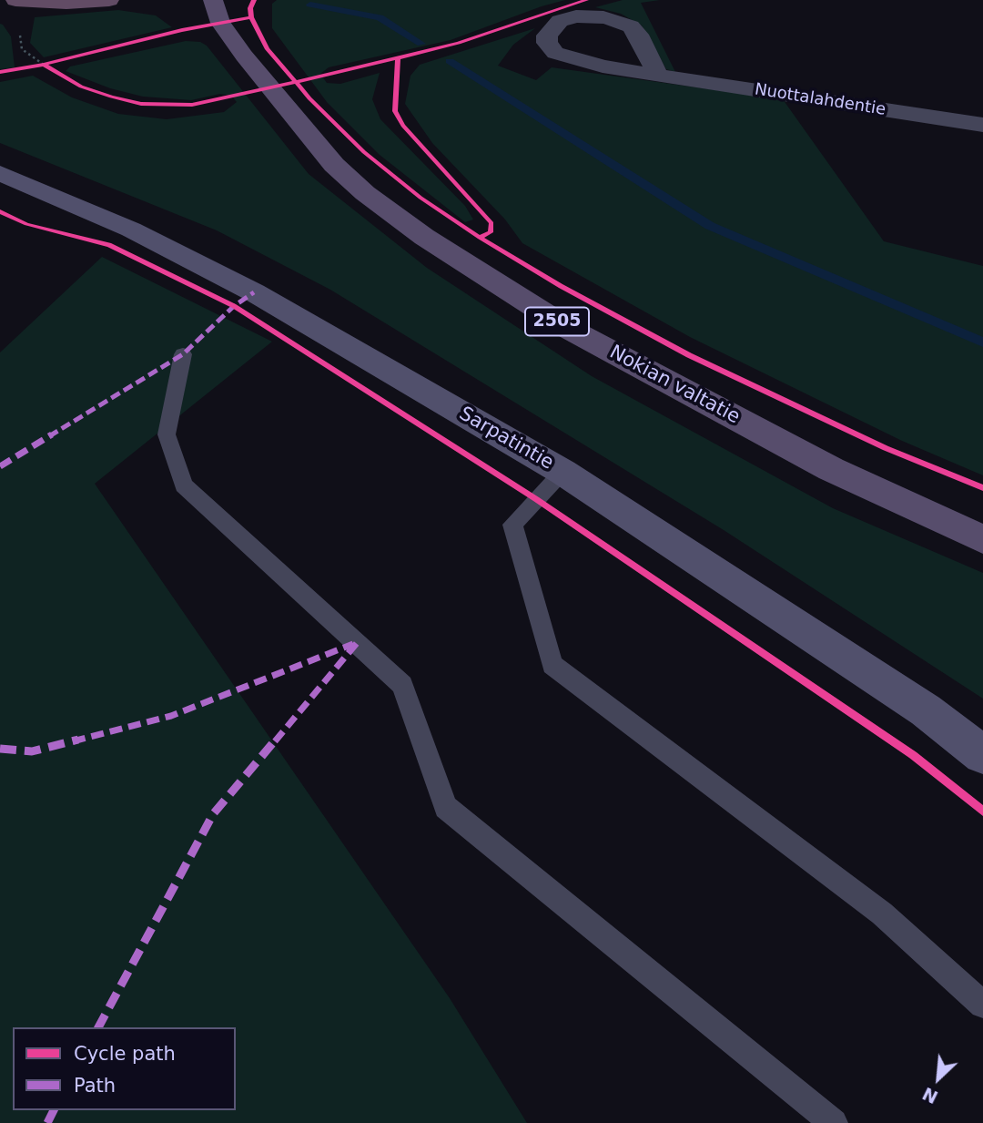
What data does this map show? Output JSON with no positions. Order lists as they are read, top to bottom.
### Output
{
  "streets": {
    "main road": ["2505", "Nokian valtatie", "Sarpatintie"],
    "street": ["Nuottalahdentie"]
  },
  "legend": ["Cycle path", "Path"],
  "north": "bottom left"
}
